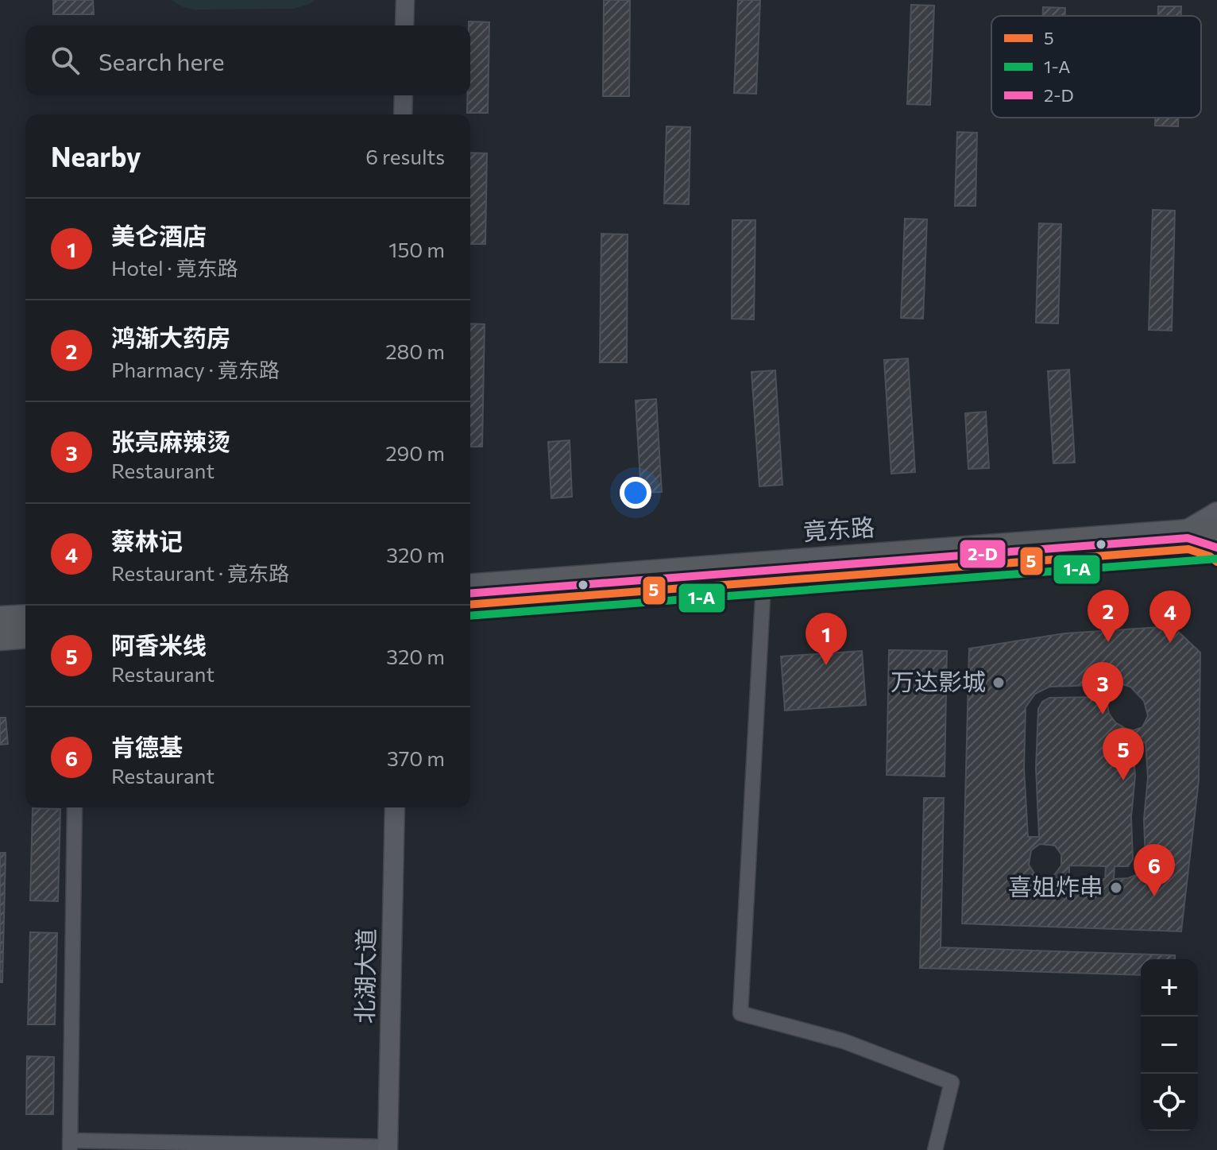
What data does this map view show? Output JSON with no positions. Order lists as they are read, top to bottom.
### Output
{
  "streets": {
    "main road": ["竟东路", "北湖大道"]
  },
  "places": ["万达影城", "喜姐炸串"],
  "lines": ["transit line 2-D", "transit line 5", "transit line 1-A"],
  "legend": ["5", "1-A", "2-D"],
  "page": {
    "search": "Search here",
    "heading": ["Nearby", "6 results"],
    "list": [
      {
        "mark": "1",
        "name": "美仑酒店",
        "note": "Hotel · 竟东路",
        "value": "150 m"
      },
      {
        "mark": "2",
        "name": "鸿渐大药房",
        "note": "Pharmacy · 竟东路",
        "value": "280 m"
      },
      {
        "mark": "3",
        "name": "张亮麻辣烫",
        "note": "Restaurant",
        "value": "290 m"
      },
      {
        "mark": "4",
        "name": "蔡林记",
        "note": "Restaurant · 竟东路",
        "value": "320 m"
      },
      {
        "mark": "5",
        "name": "阿香米线",
        "note": "Restaurant",
        "value": "320 m"
      },
      {
        "mark": "6",
        "name": "肯德基",
        "note": "Restaurant",
        "value": "370 m"
      }
    ],
    "pins": [
      "2",
      "4",
      "1",
      "3",
      "5",
      "6"
    ],
    "map_buttons": ["+", "−"]
  }
}
